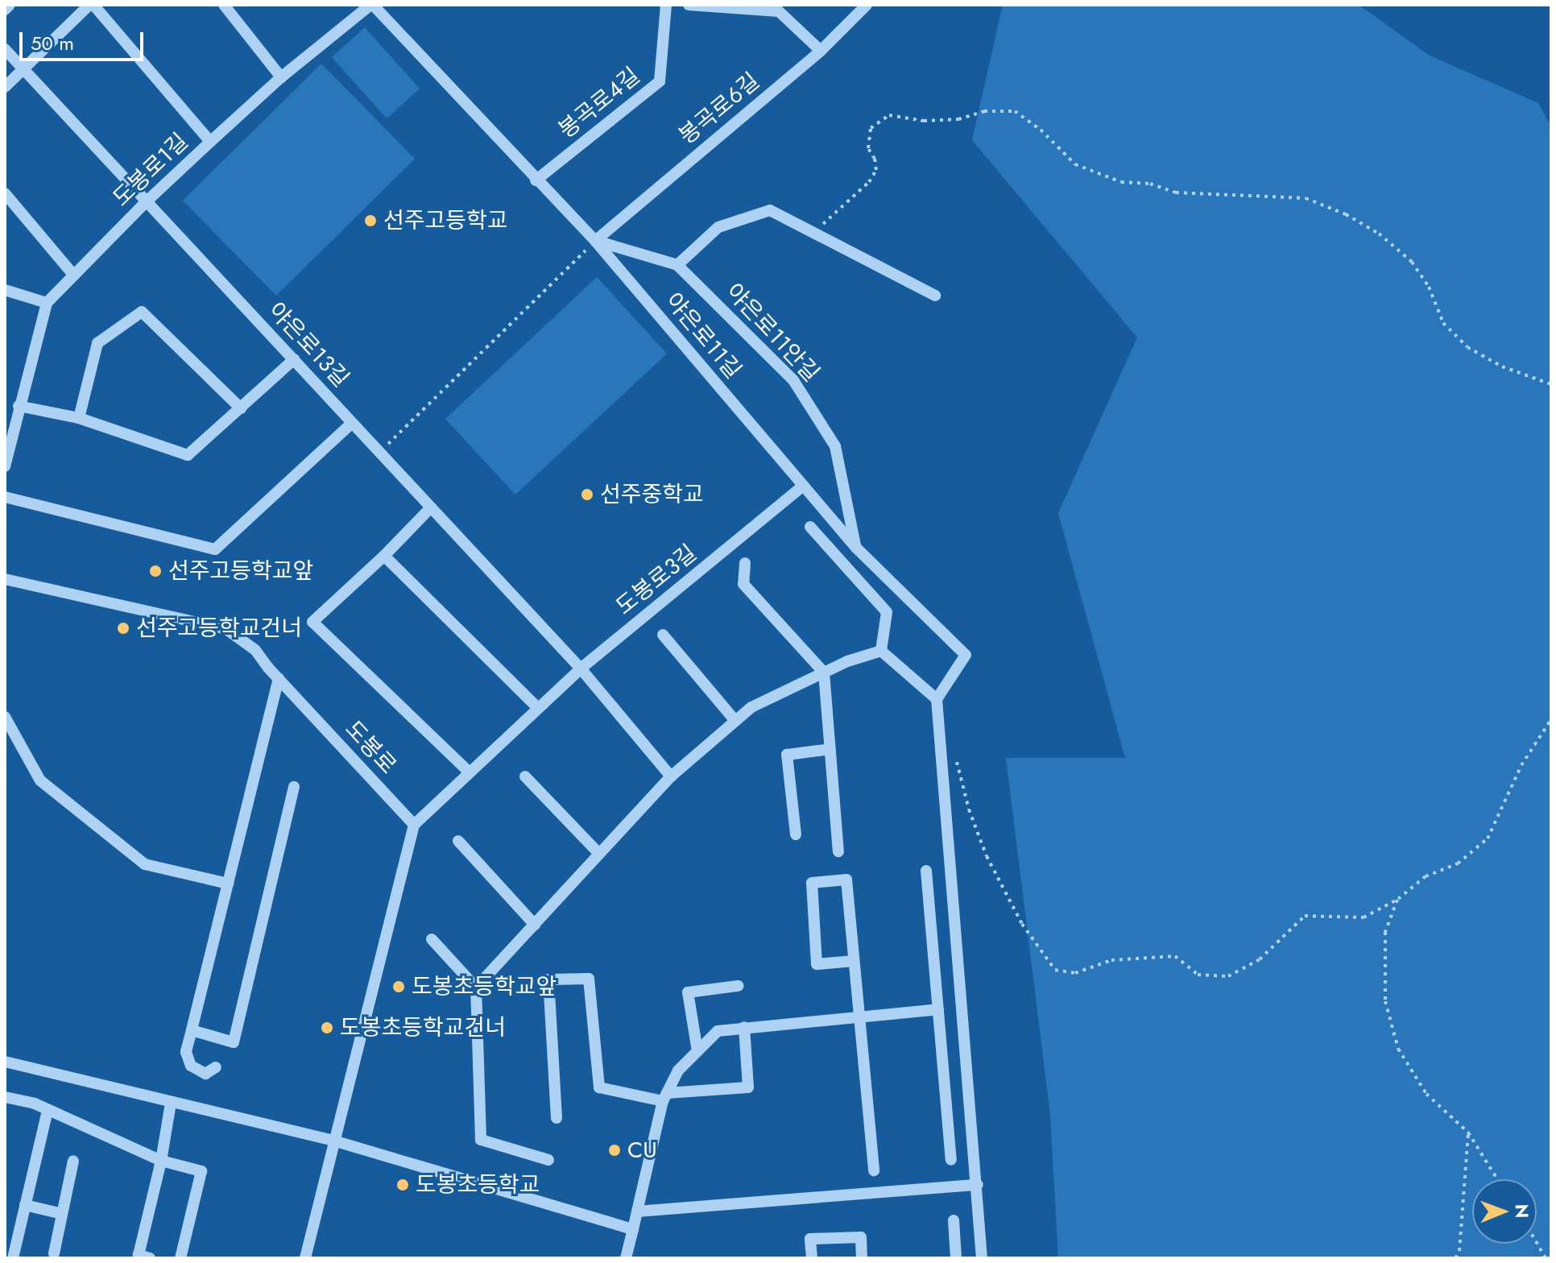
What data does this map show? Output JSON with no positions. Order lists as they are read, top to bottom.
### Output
{
  "streets": {
    "street": [
      "봉곡로4길",
      "봉곡로6길",
      "도봉로1길",
      "야은로11안길",
      "야은로11길",
      "야은로13길",
      "도봉로3길",
      "도봉로"
    ]
  },
  "crossings": [
    ["봉곡로4길", "야은로11길"],
    ["봉곡로6길", "야은로11안길"],
    ["봉곡로6길", "야은로11길"],
    ["도봉로1길", "야은로11길"],
    ["도봉로1길", "야은로13길"],
    ["야은로11안길", "야은로11길"],
    ["야은로11길", "도봉로3길"],
    ["야은로13길", "도봉로3길"],
    ["도봉로3길", "도봉로"]
  ],
  "places": [
    "선주고등학교",
    "선주중학교",
    "선주고등학교앞",
    "선주고등학교건너",
    "도봉초등학교앞",
    "도봉초등학교건너",
    "CU",
    "도봉초등학교"
  ],
  "scale_bar": "50 m",
  "north": "right"
}
